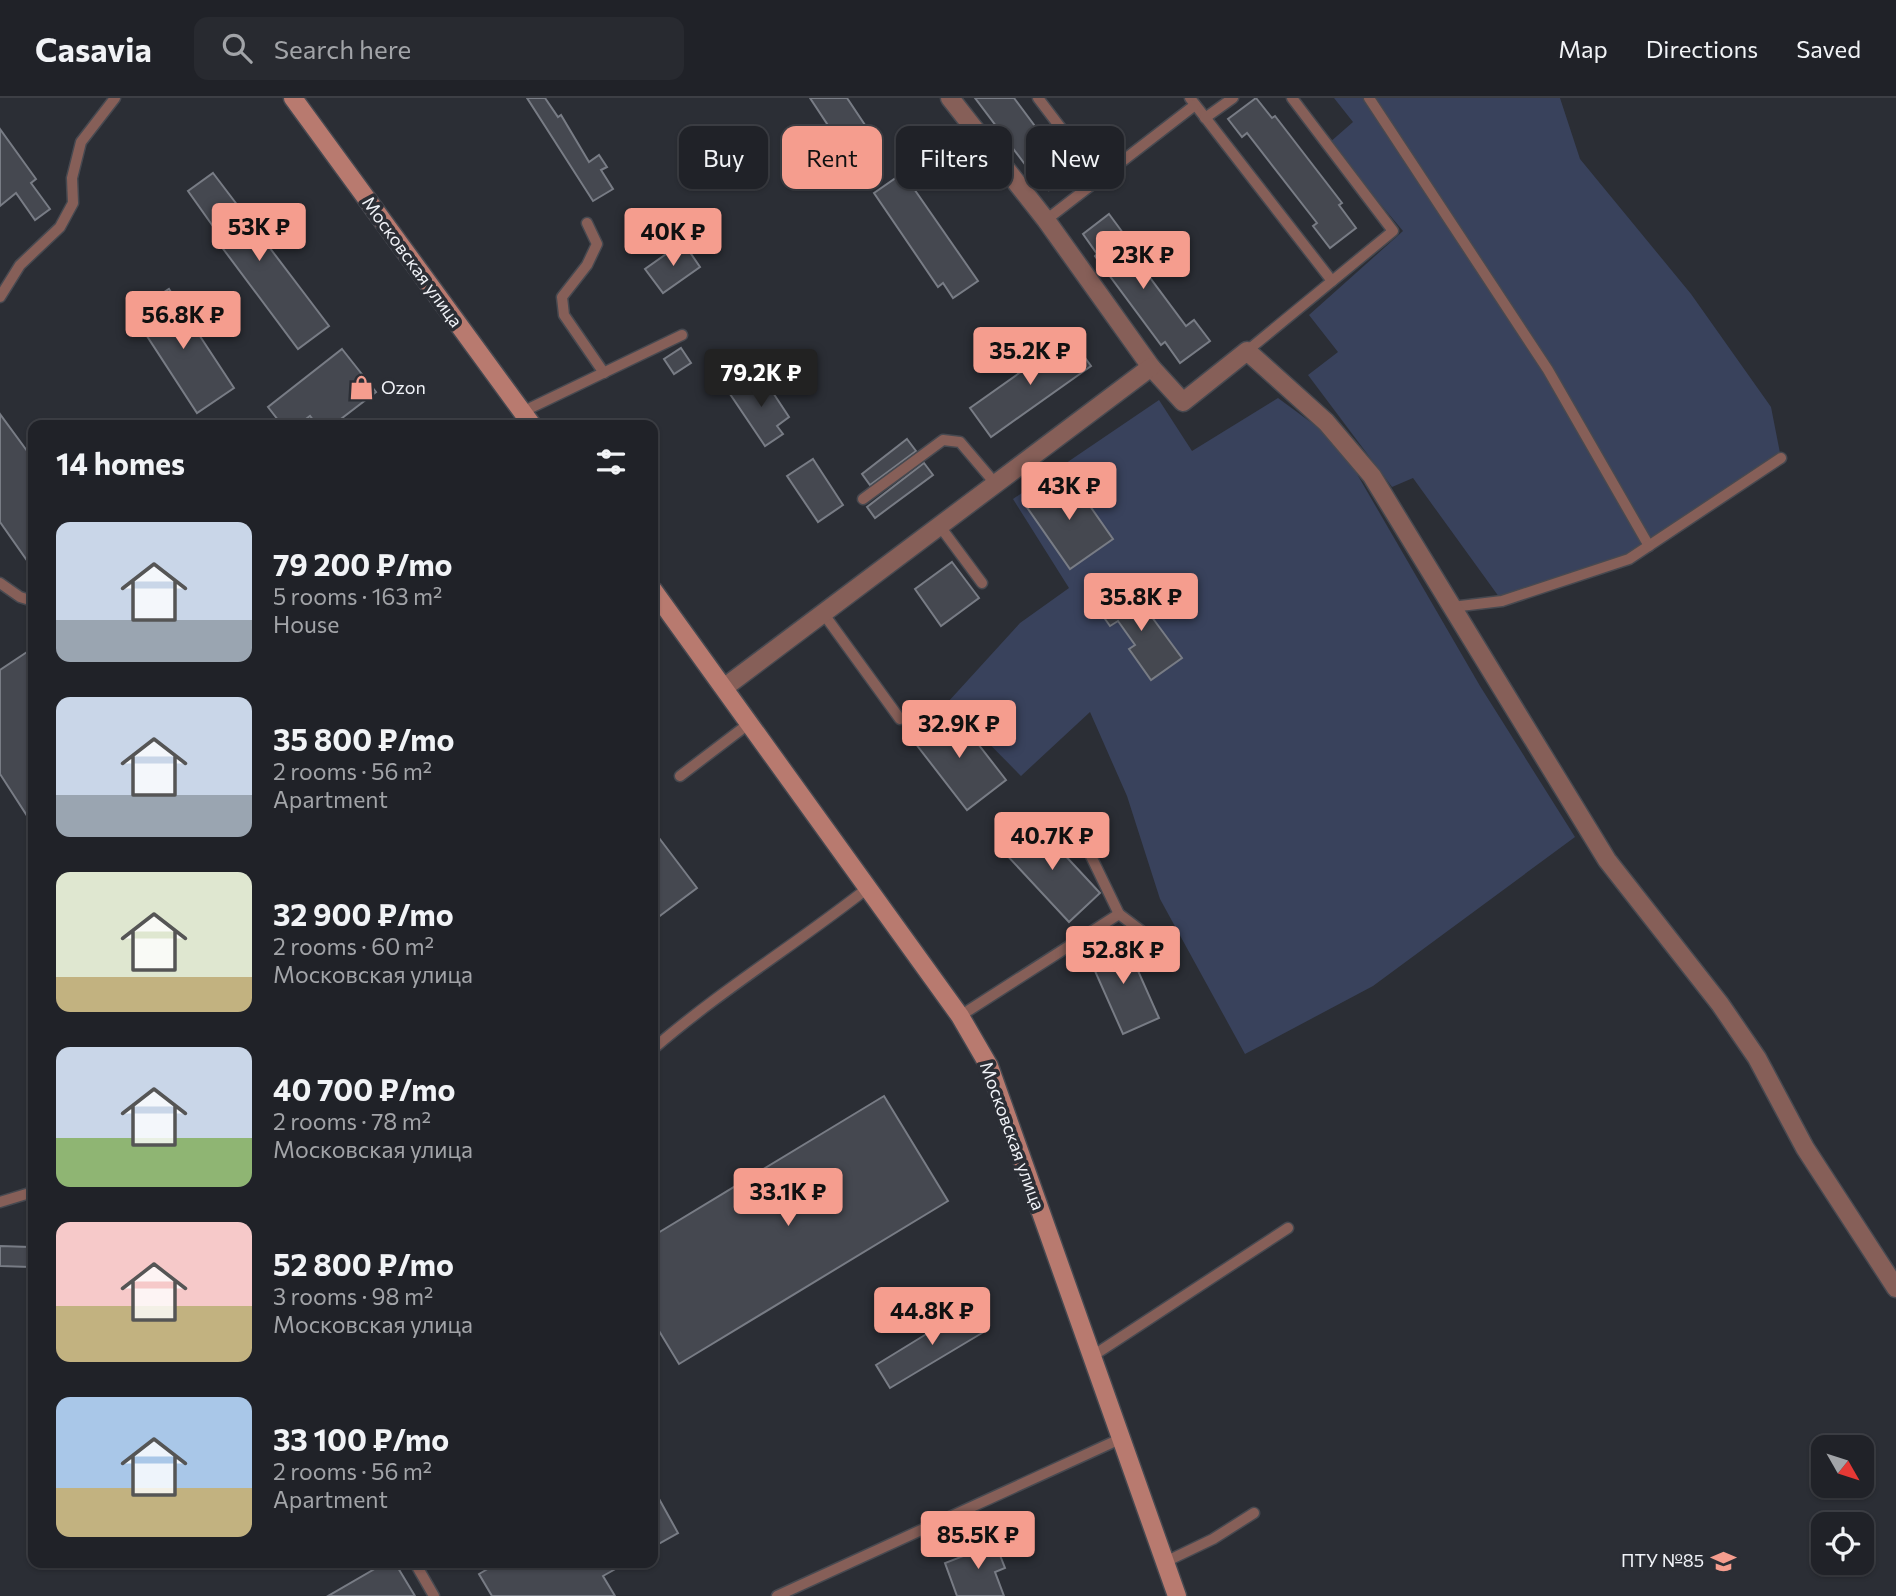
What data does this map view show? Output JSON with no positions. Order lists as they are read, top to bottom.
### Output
{
  "streets": {
    "main road": ["Московская улица"]
  },
  "places": {
    "shop": ["Ozon"],
    "school or university": ["ПТУ №85"]
  },
  "north": "bottom right",
  "page": {
    "header": "Casavia",
    "search": "Search here",
    "nav": ["Map", "Directions", "Saved"],
    "chip": [
      "Buy",
      "Rent",
      "Filters",
      "New"
    ],
    "price": [
      "53K ₽",
      "40K ₽",
      "23K ₽",
      "56.8K ₽",
      "35.2K ₽",
      "79.2K ₽",
      "43K ₽",
      "35.8K ₽",
      "32.9K ₽",
      "40.7K ₽",
      "52.8K ₽",
      "33.1K ₽",
      "44.8K ₽",
      "85.5K ₽"
    ],
    "heading": "14 homes",
    "list": [
      {
        "name": "79 200 ₽/mo",
        "note": "5 rooms · 163 m² · House"
      },
      {
        "name": "35 800 ₽/mo",
        "note": "2 rooms · 56 m² · Apartment"
      },
      {
        "name": "32 900 ₽/mo",
        "note": "2 rooms · 60 m² · Московская улица"
      },
      {
        "name": "40 700 ₽/mo",
        "note": "2 rooms · 78 m² · Московская улица"
      },
      {
        "name": "52 800 ₽/mo",
        "note": "3 rooms · 98 m² · Московская улица"
      },
      {
        "name": "33 100 ₽/mo",
        "note": "2 rooms · 56 m² · Apartment"
      }
    ]
  }
}
